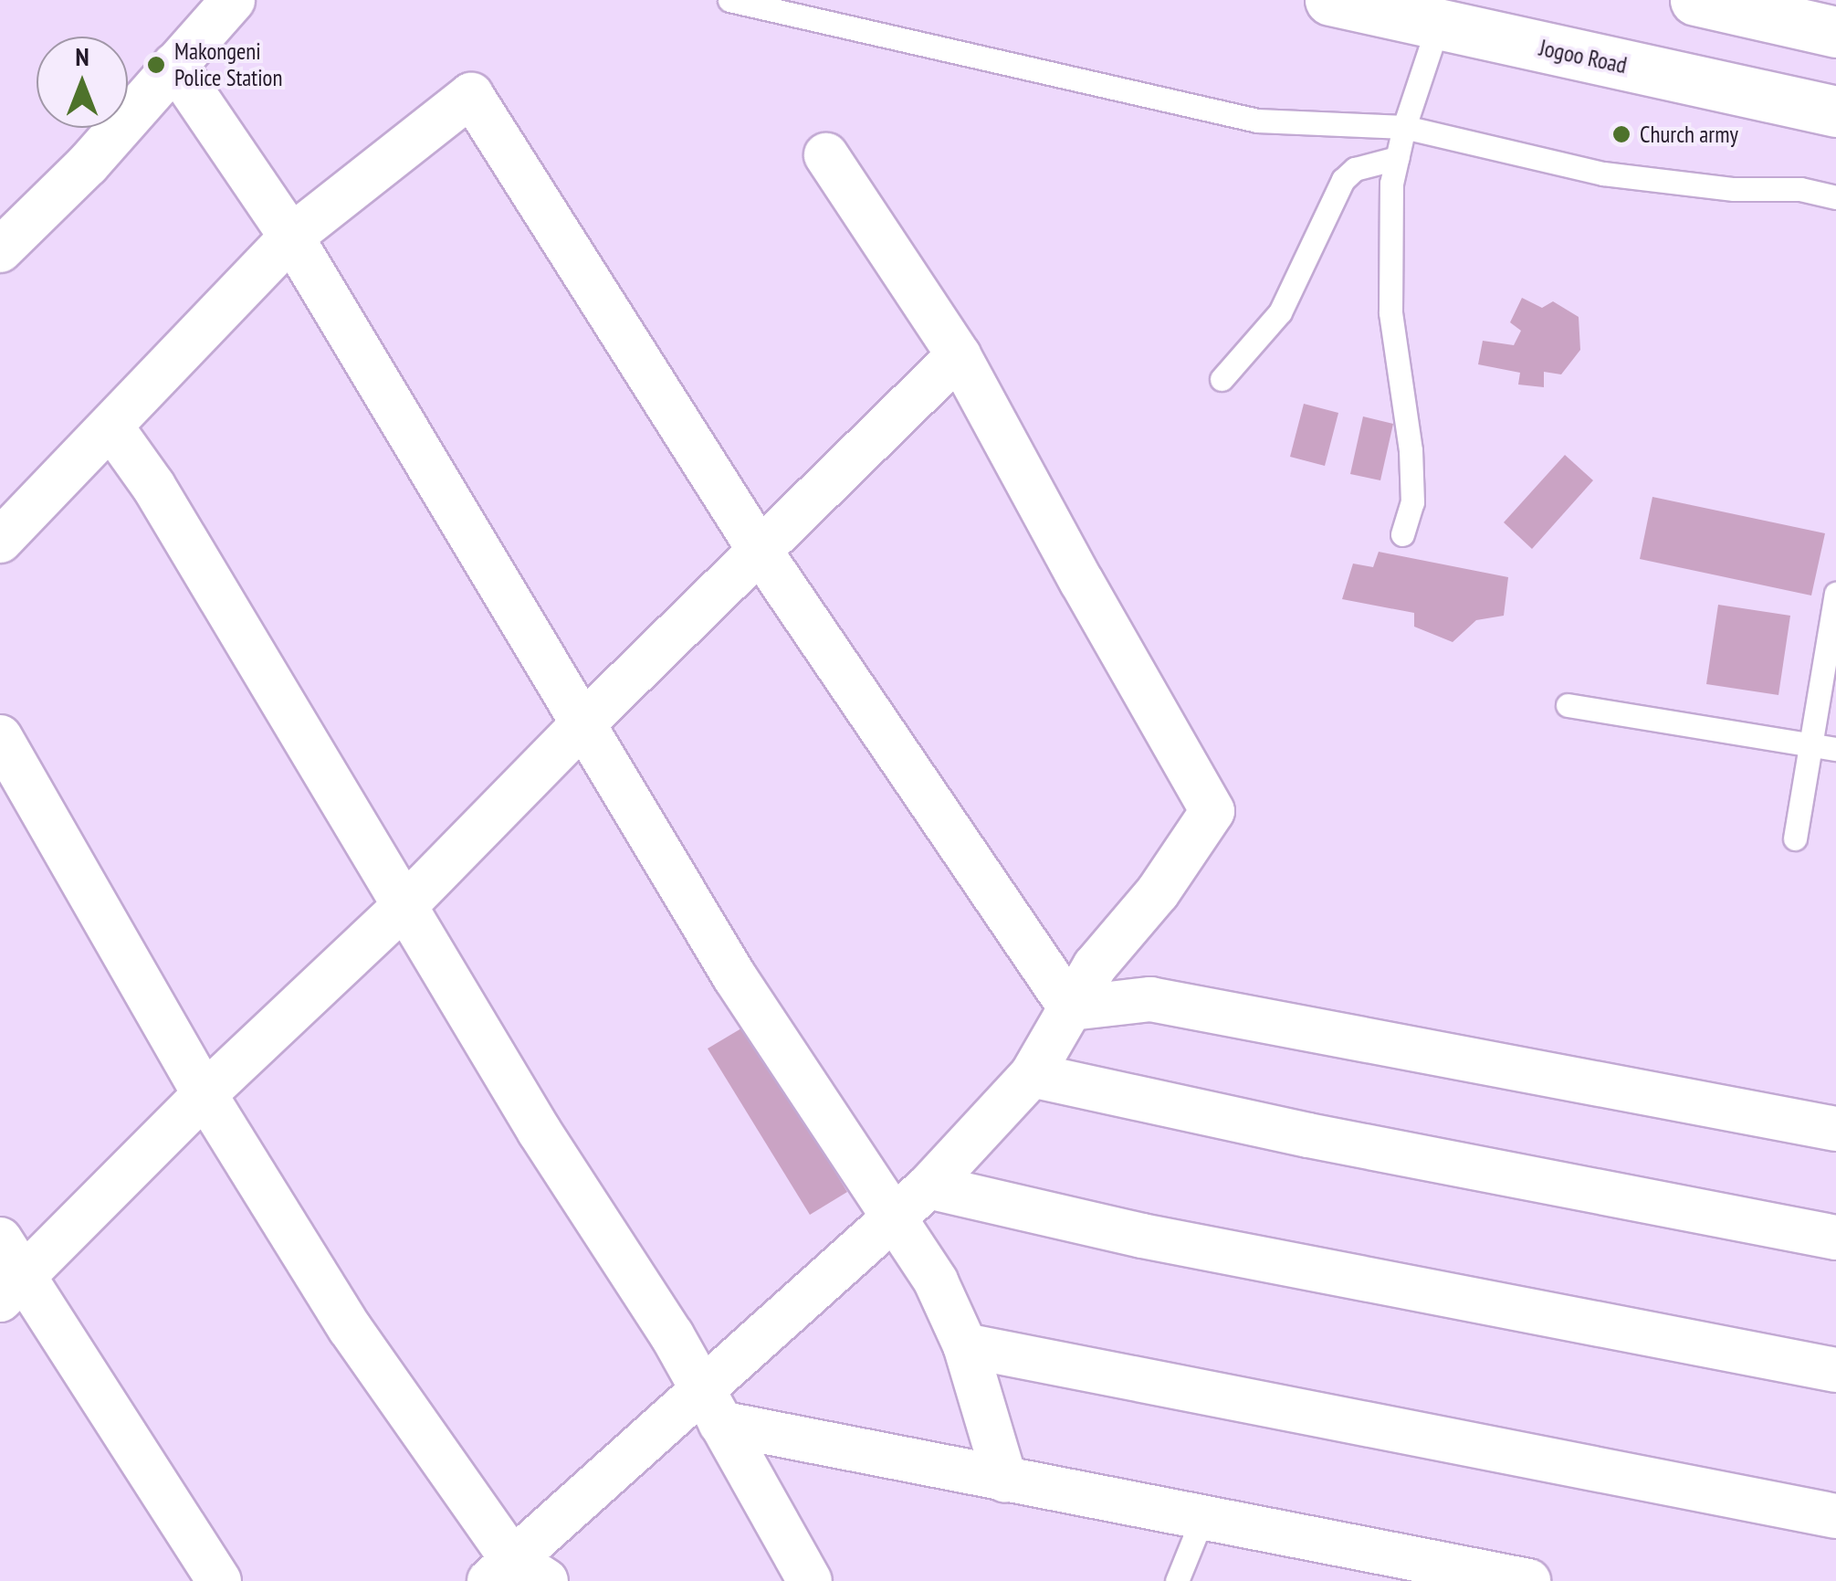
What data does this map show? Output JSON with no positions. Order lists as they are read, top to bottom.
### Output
{
  "streets": {
    "main road": ["Jogoo Road"]
  },
  "places": ["Makongeni Police Station", "Church army"],
  "north": "top"
}
